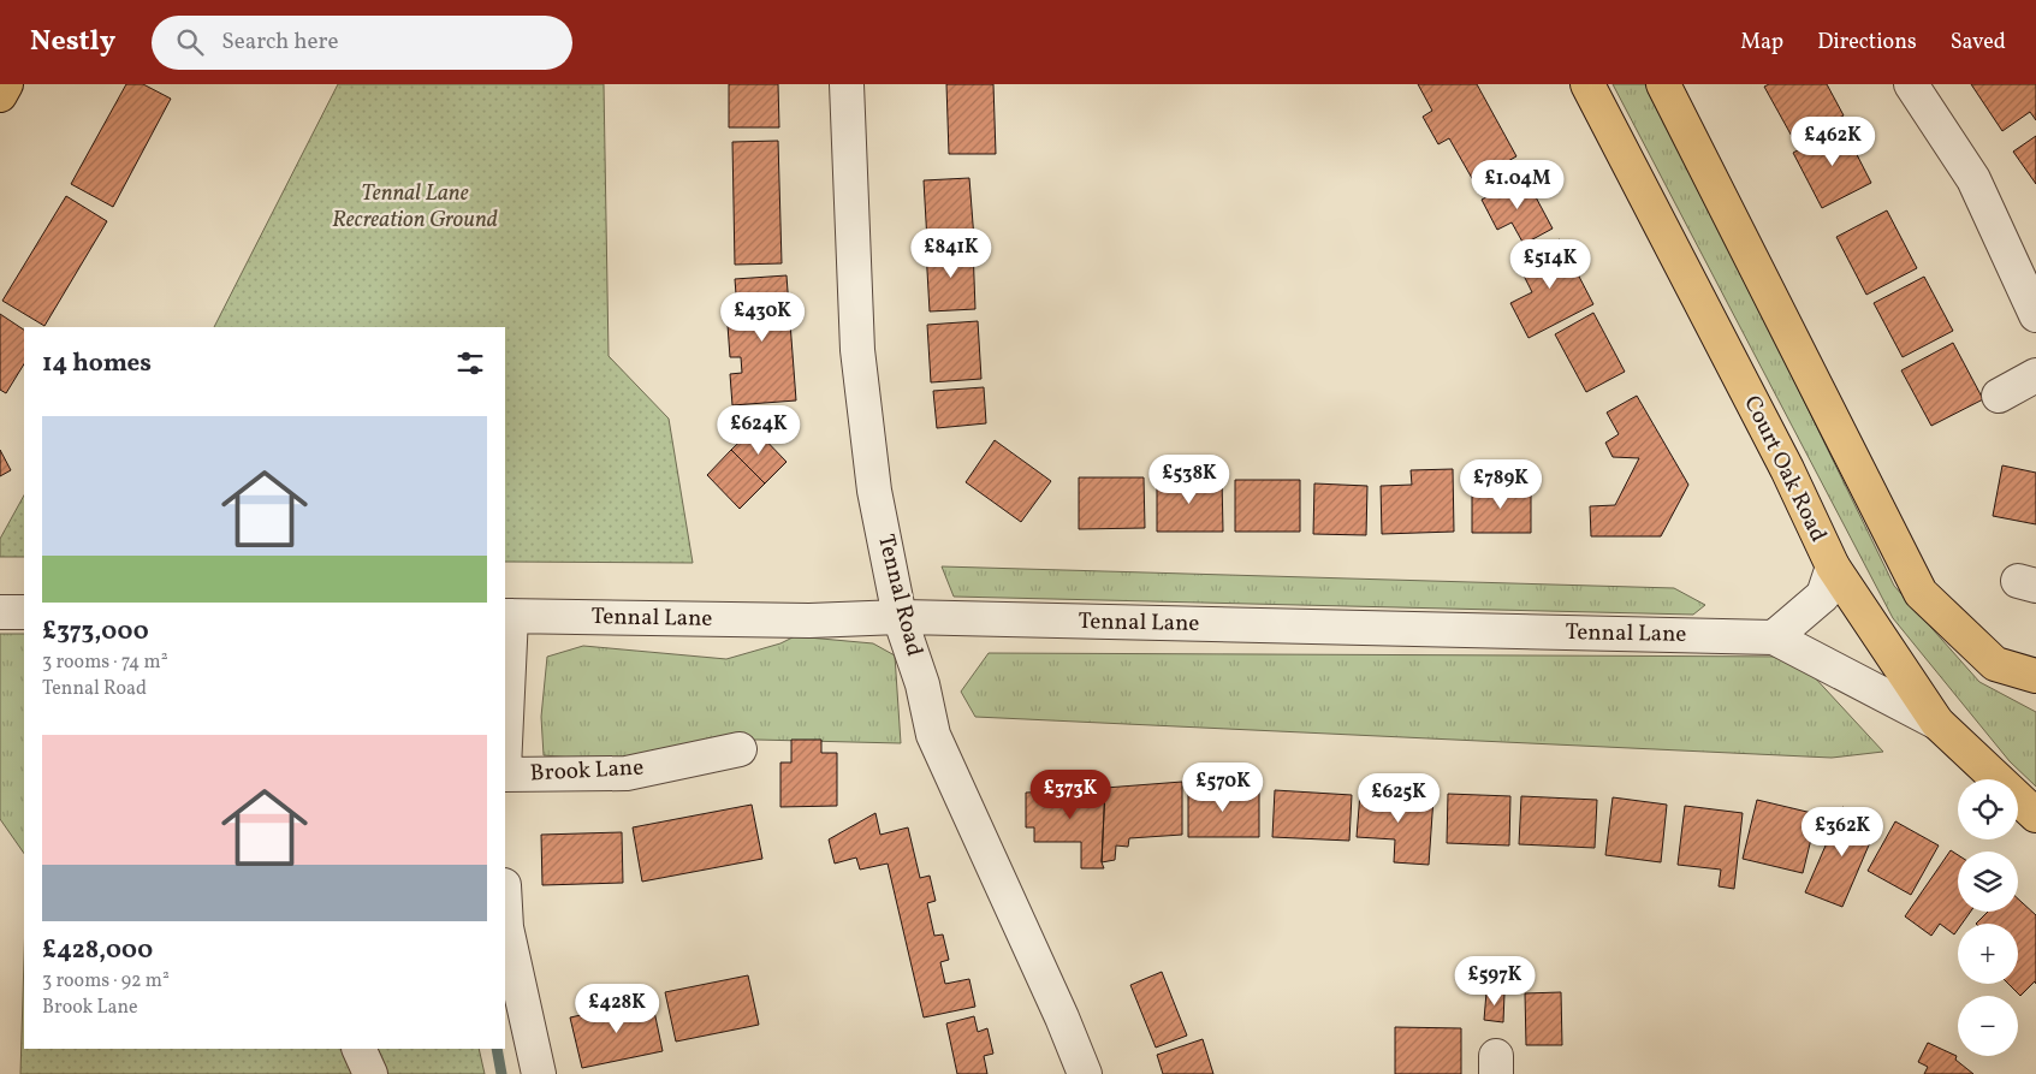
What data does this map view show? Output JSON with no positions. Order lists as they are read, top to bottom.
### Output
{
  "streets": {
    "main road": ["Court Oak Road"],
    "street": ["Tennal Road", "Tennal Lane", "Brook Lane"]
  },
  "crossings": [
    ["Court Oak Road", "Tennal Lane"],
    ["Tennal Road", "Tennal Lane"],
    ["Tennal Lane", "Brook Lane"]
  ],
  "parks": ["Tennal Lane Recreation Ground"],
  "page": {
    "header": "Nestly",
    "search": "Search here",
    "nav": ["Map", "Directions", "Saved"],
    "price": [
      "£462K",
      "£1.04M",
      "£841K",
      "£514K",
      "£430K",
      "£624K",
      "£538K",
      "£789K",
      "£570K",
      "£373K",
      "£625K",
      "£362K",
      "£597K",
      "£428K"
    ],
    "heading": "14 homes",
    "list": [
      {
        "name": "£373,000",
        "note": "3 rooms · 74 m² · Tennal Road"
      },
      {
        "name": "£428,000",
        "note": "3 rooms · 92 m² · Brook Lane"
      }
    ],
    "map_buttons": ["+", "−"]
  }
}
